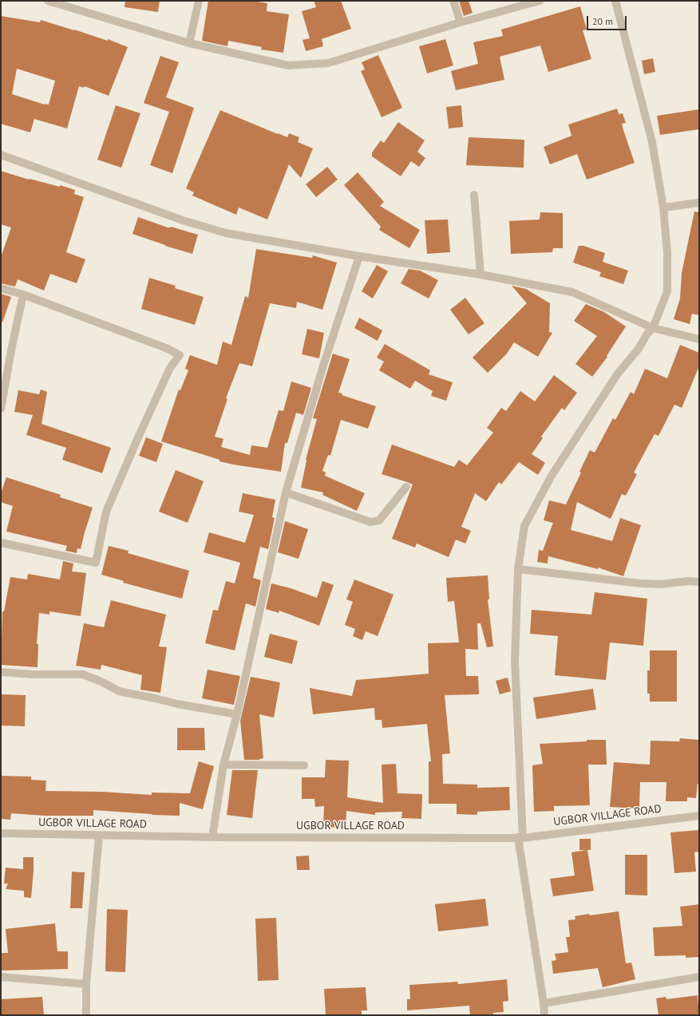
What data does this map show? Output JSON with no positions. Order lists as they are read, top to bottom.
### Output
{
  "streets": {
    "street": ["UGBOR VILLAGE ROAD"]
  },
  "scale_bar": "20 m"
}
